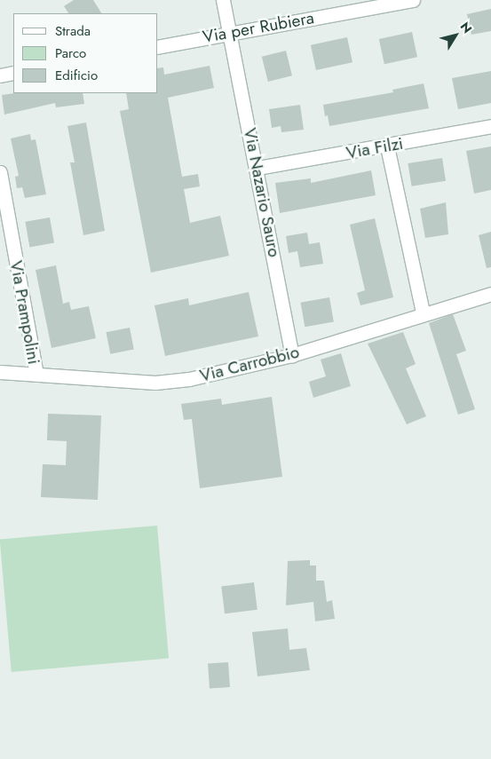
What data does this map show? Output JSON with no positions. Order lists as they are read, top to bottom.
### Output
{
  "streets": {
    "street": [
      "Via per Rubiera",
      "Via Filzi",
      "Via Nazario Sauro",
      "Via Prampolini",
      "Via Carrobbio"
    ]
  },
  "crossings": [
    ["Via per Rubiera", "Via Nazario Sauro"],
    ["Via Filzi", "Via Nazario Sauro"],
    ["Via Nazario Sauro", "Via Carrobbio"],
    ["Via Prampolini", "Via Carrobbio"]
  ],
  "legend": ["Strada", "Parco", "Edificio"],
  "north": "top right"
}
